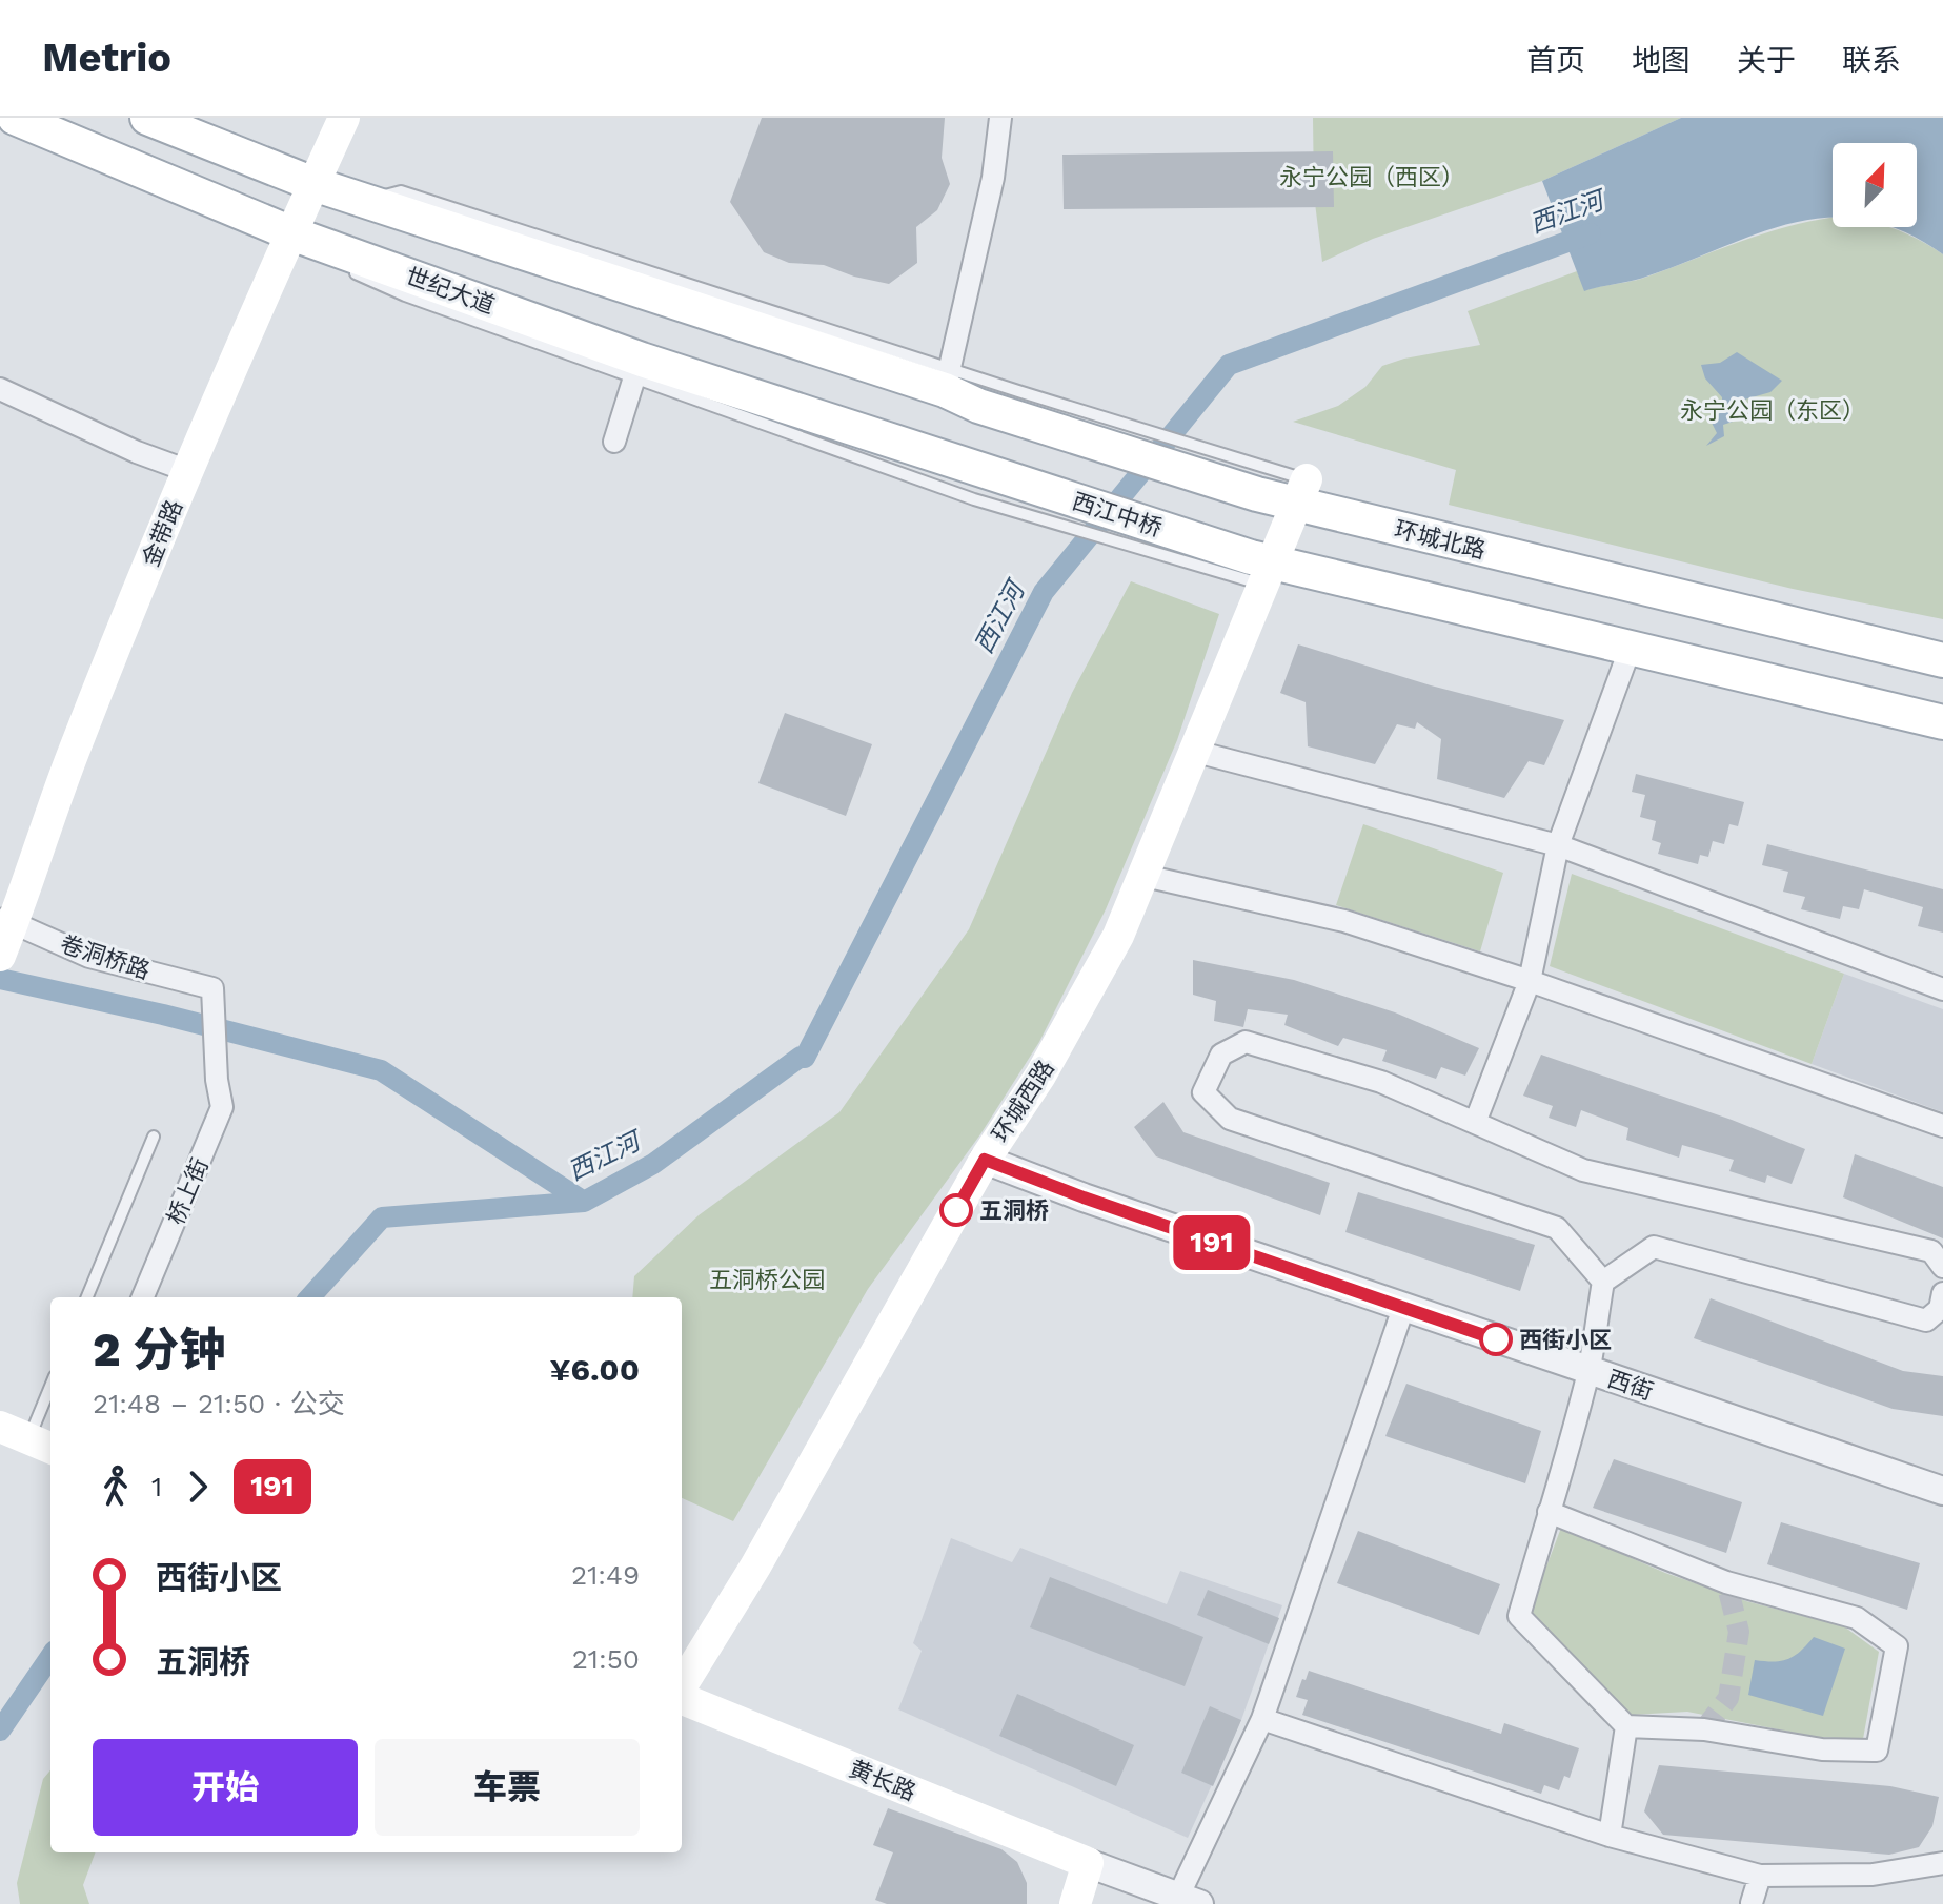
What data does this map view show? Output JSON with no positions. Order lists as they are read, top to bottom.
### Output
{
  "streets": {
    "main road": [
      "世纪大道",
      "西江中桥",
      "金带路",
      "环城北路",
      "环城西路",
      "黄长路"
    ],
    "street": ["卷洞桥路", "桥上街", "西街"]
  },
  "crossings": [
    ["世纪大道", "西江中桥"],
    ["世纪大道", "金带路"],
    ["西江中桥", "环城西路"],
    ["金带路", "卷洞桥路"],
    ["环城北路", "环城西路"],
    ["卷洞桥路", "桥上街"],
    ["环城西路", "西街"]
  ],
  "water": ["西江河"],
  "parks": ["永宁公园（西区）", "永宁公园（东区）", "五洞桥公园"],
  "places": ["五洞桥", "西街小区"],
  "lines": ["bus line 191"],
  "north": "top right",
  "page": {
    "header": "Metrio",
    "nav": [
      "首页",
      "地图",
      "关于",
      "联系"
    ],
    "on_map": "191",
    "heading": ["2 分钟", "21:48 – 21:50 · 公交", "¥6.00"],
    "legs": ["1", "191"],
    "list": [
      {
        "name": "西街小区",
        "value": "21:49"
      },
      {
        "name": "五洞桥",
        "value": "21:50"
      }
    ],
    "buttons": ["开始", "车票"]
  }
}
